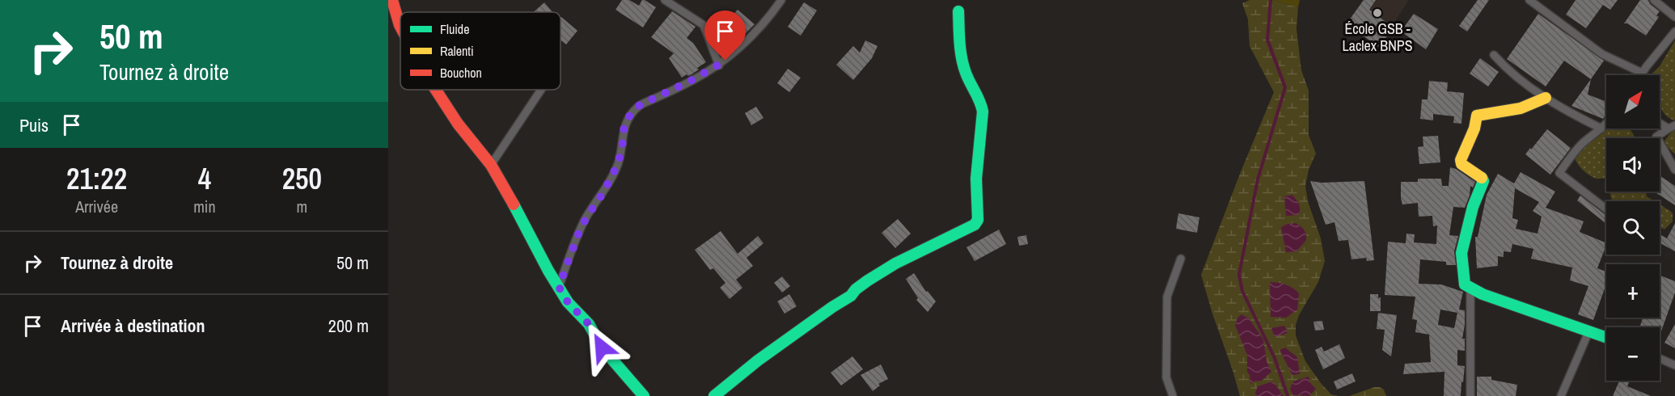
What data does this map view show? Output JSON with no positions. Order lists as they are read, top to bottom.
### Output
{
  "places": ["École GSB - Laclex BNPS"],
  "legend": ["Fluide", "Ralenti", "Bouchon"],
  "north": "top right",
  "page": {
    "turn": ["50 m", "Tournez à droite"],
    "map_buttons": ["+", "−"],
    "then": "Puis",
    "eta": [
      "21:22",
      "Arrivée",
      "4",
      "min",
      "250",
      "m"
    ],
    "list": [
      {
        "name": "Tournez à droite",
        "value": "50 m"
      },
      {
        "name": "Arrivée à destination",
        "value": "200 m"
      }
    ]
  }
}
